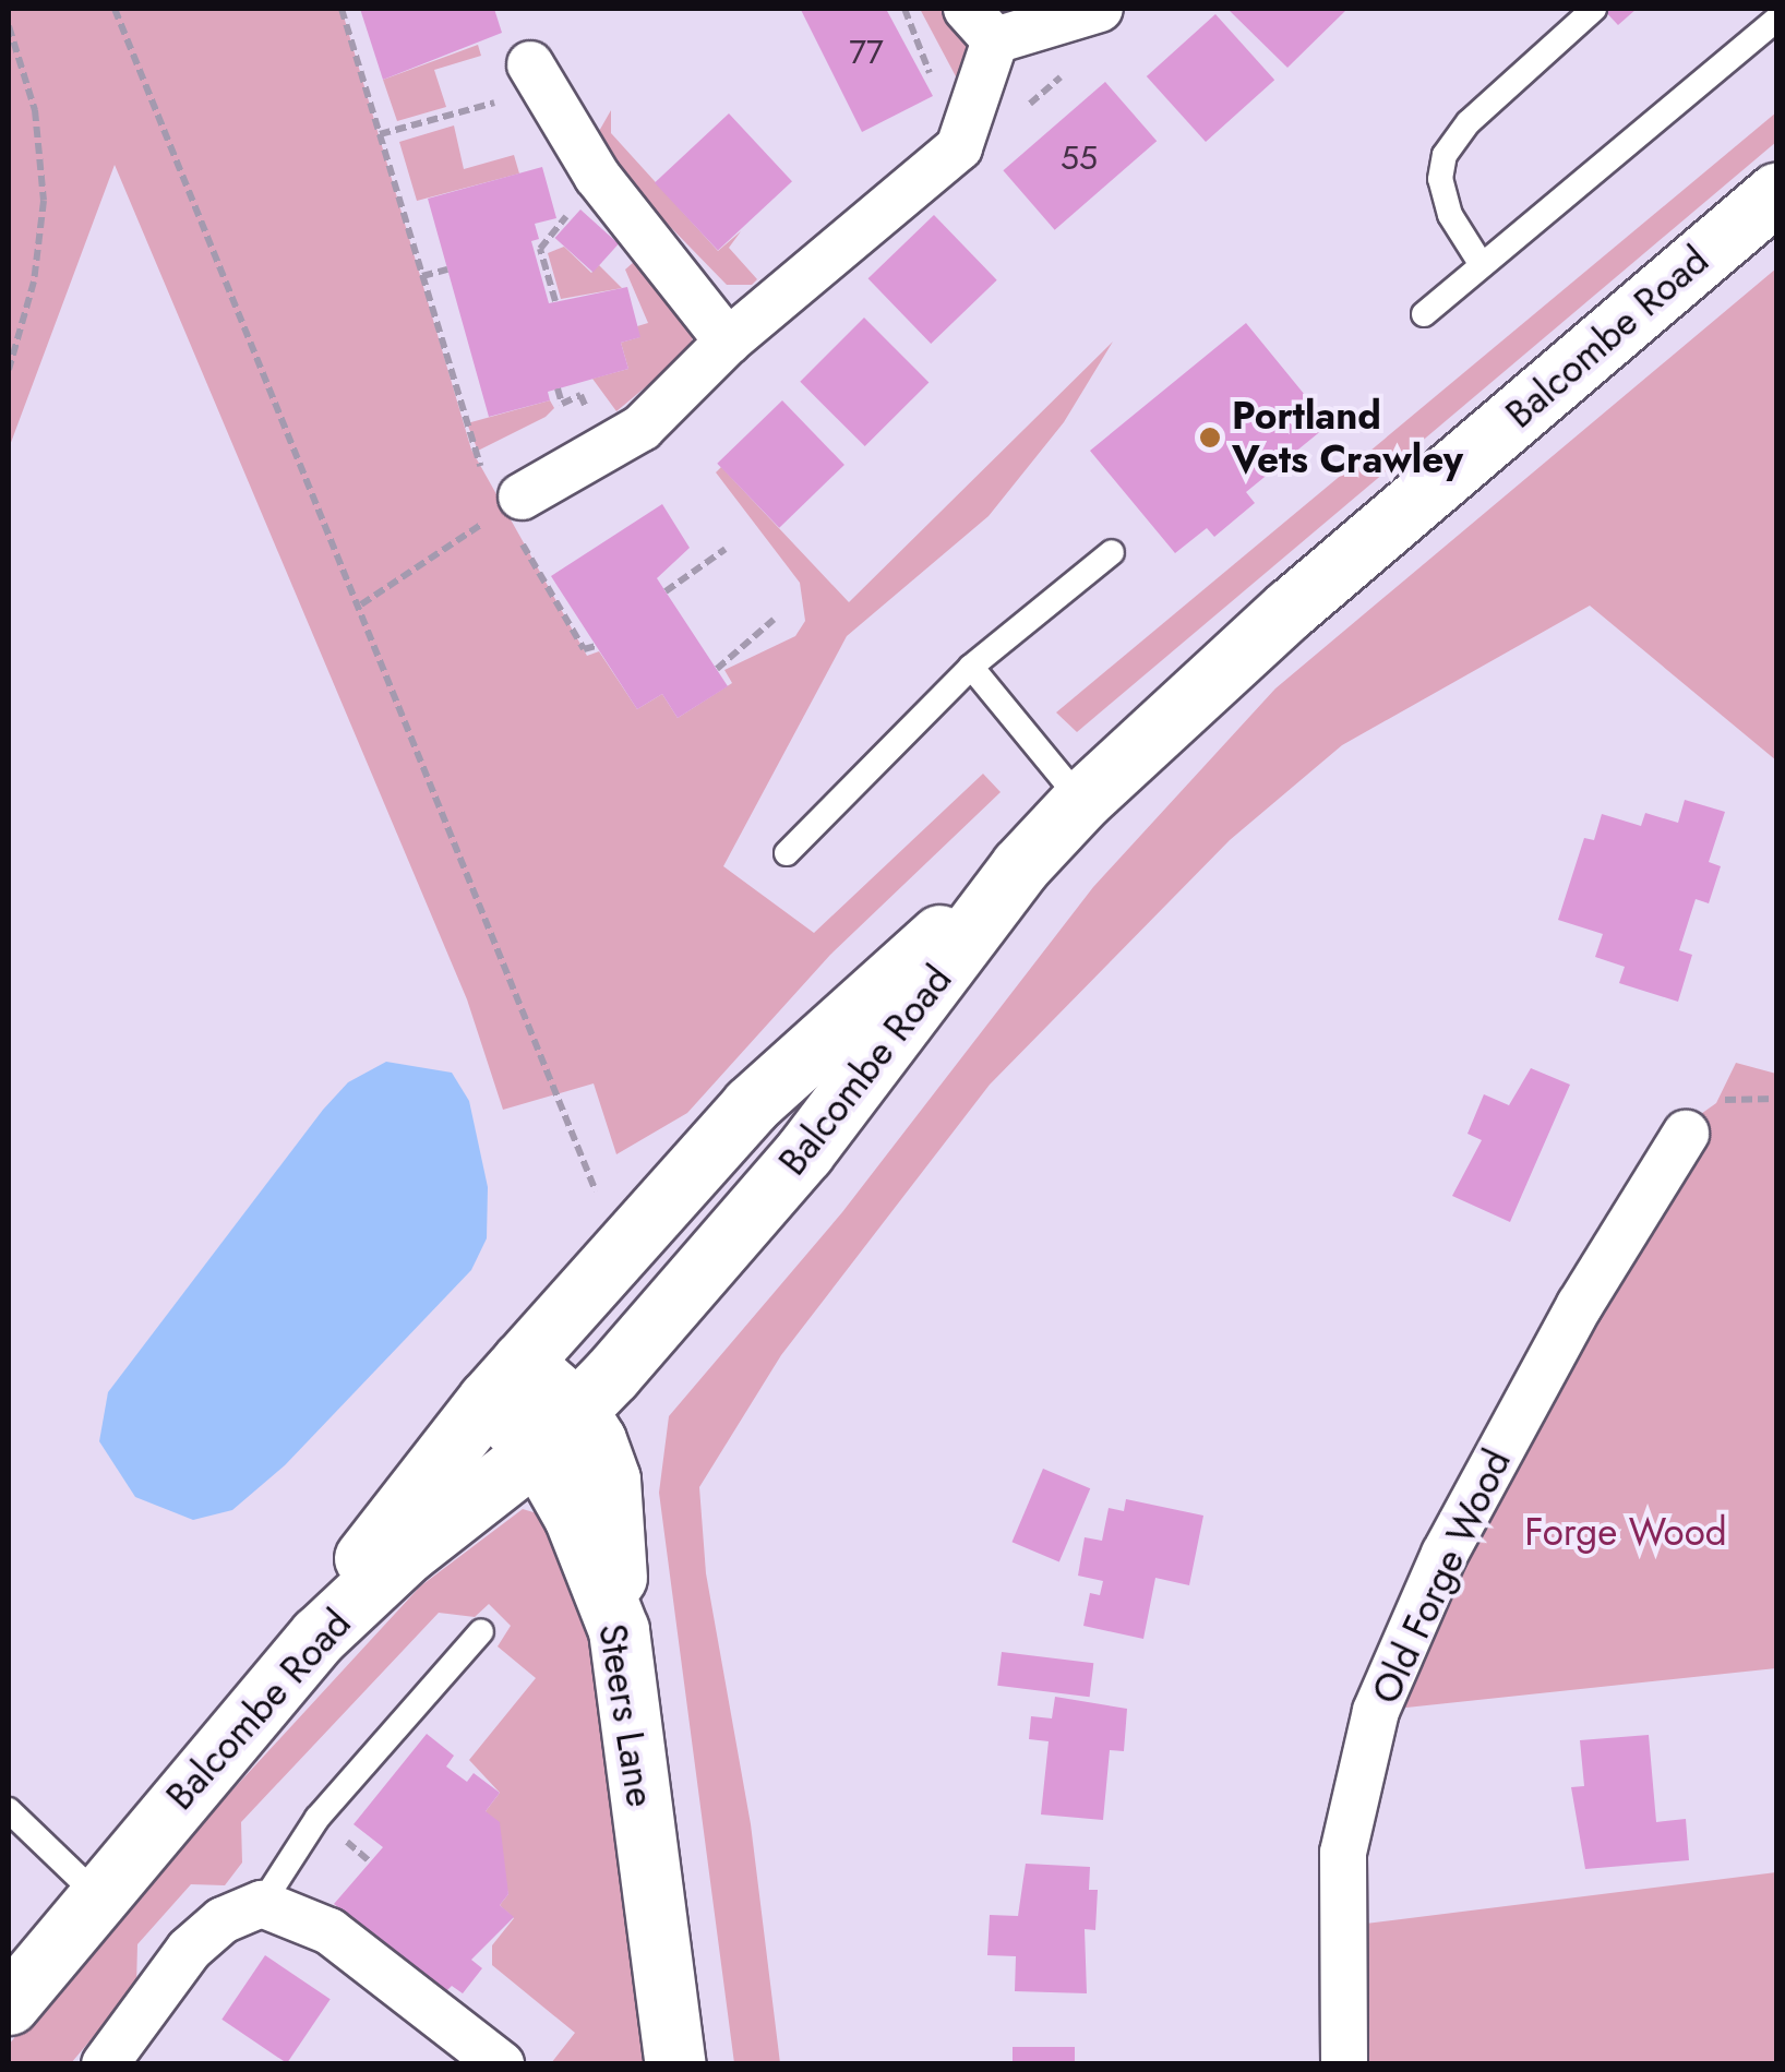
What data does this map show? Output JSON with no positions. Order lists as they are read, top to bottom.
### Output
{
  "streets": {
    "main road": ["Balcombe Road", "Steers Lane"],
    "street": ["Old Forge Wood"]
  },
  "crossings": [
    ["Balcombe Road", "Steers Lane"]
  ],
  "parks": ["Forge Wood"],
  "places": ["Portland Vets Crawley"],
  "house_numbers": ["77", "55"]
}
